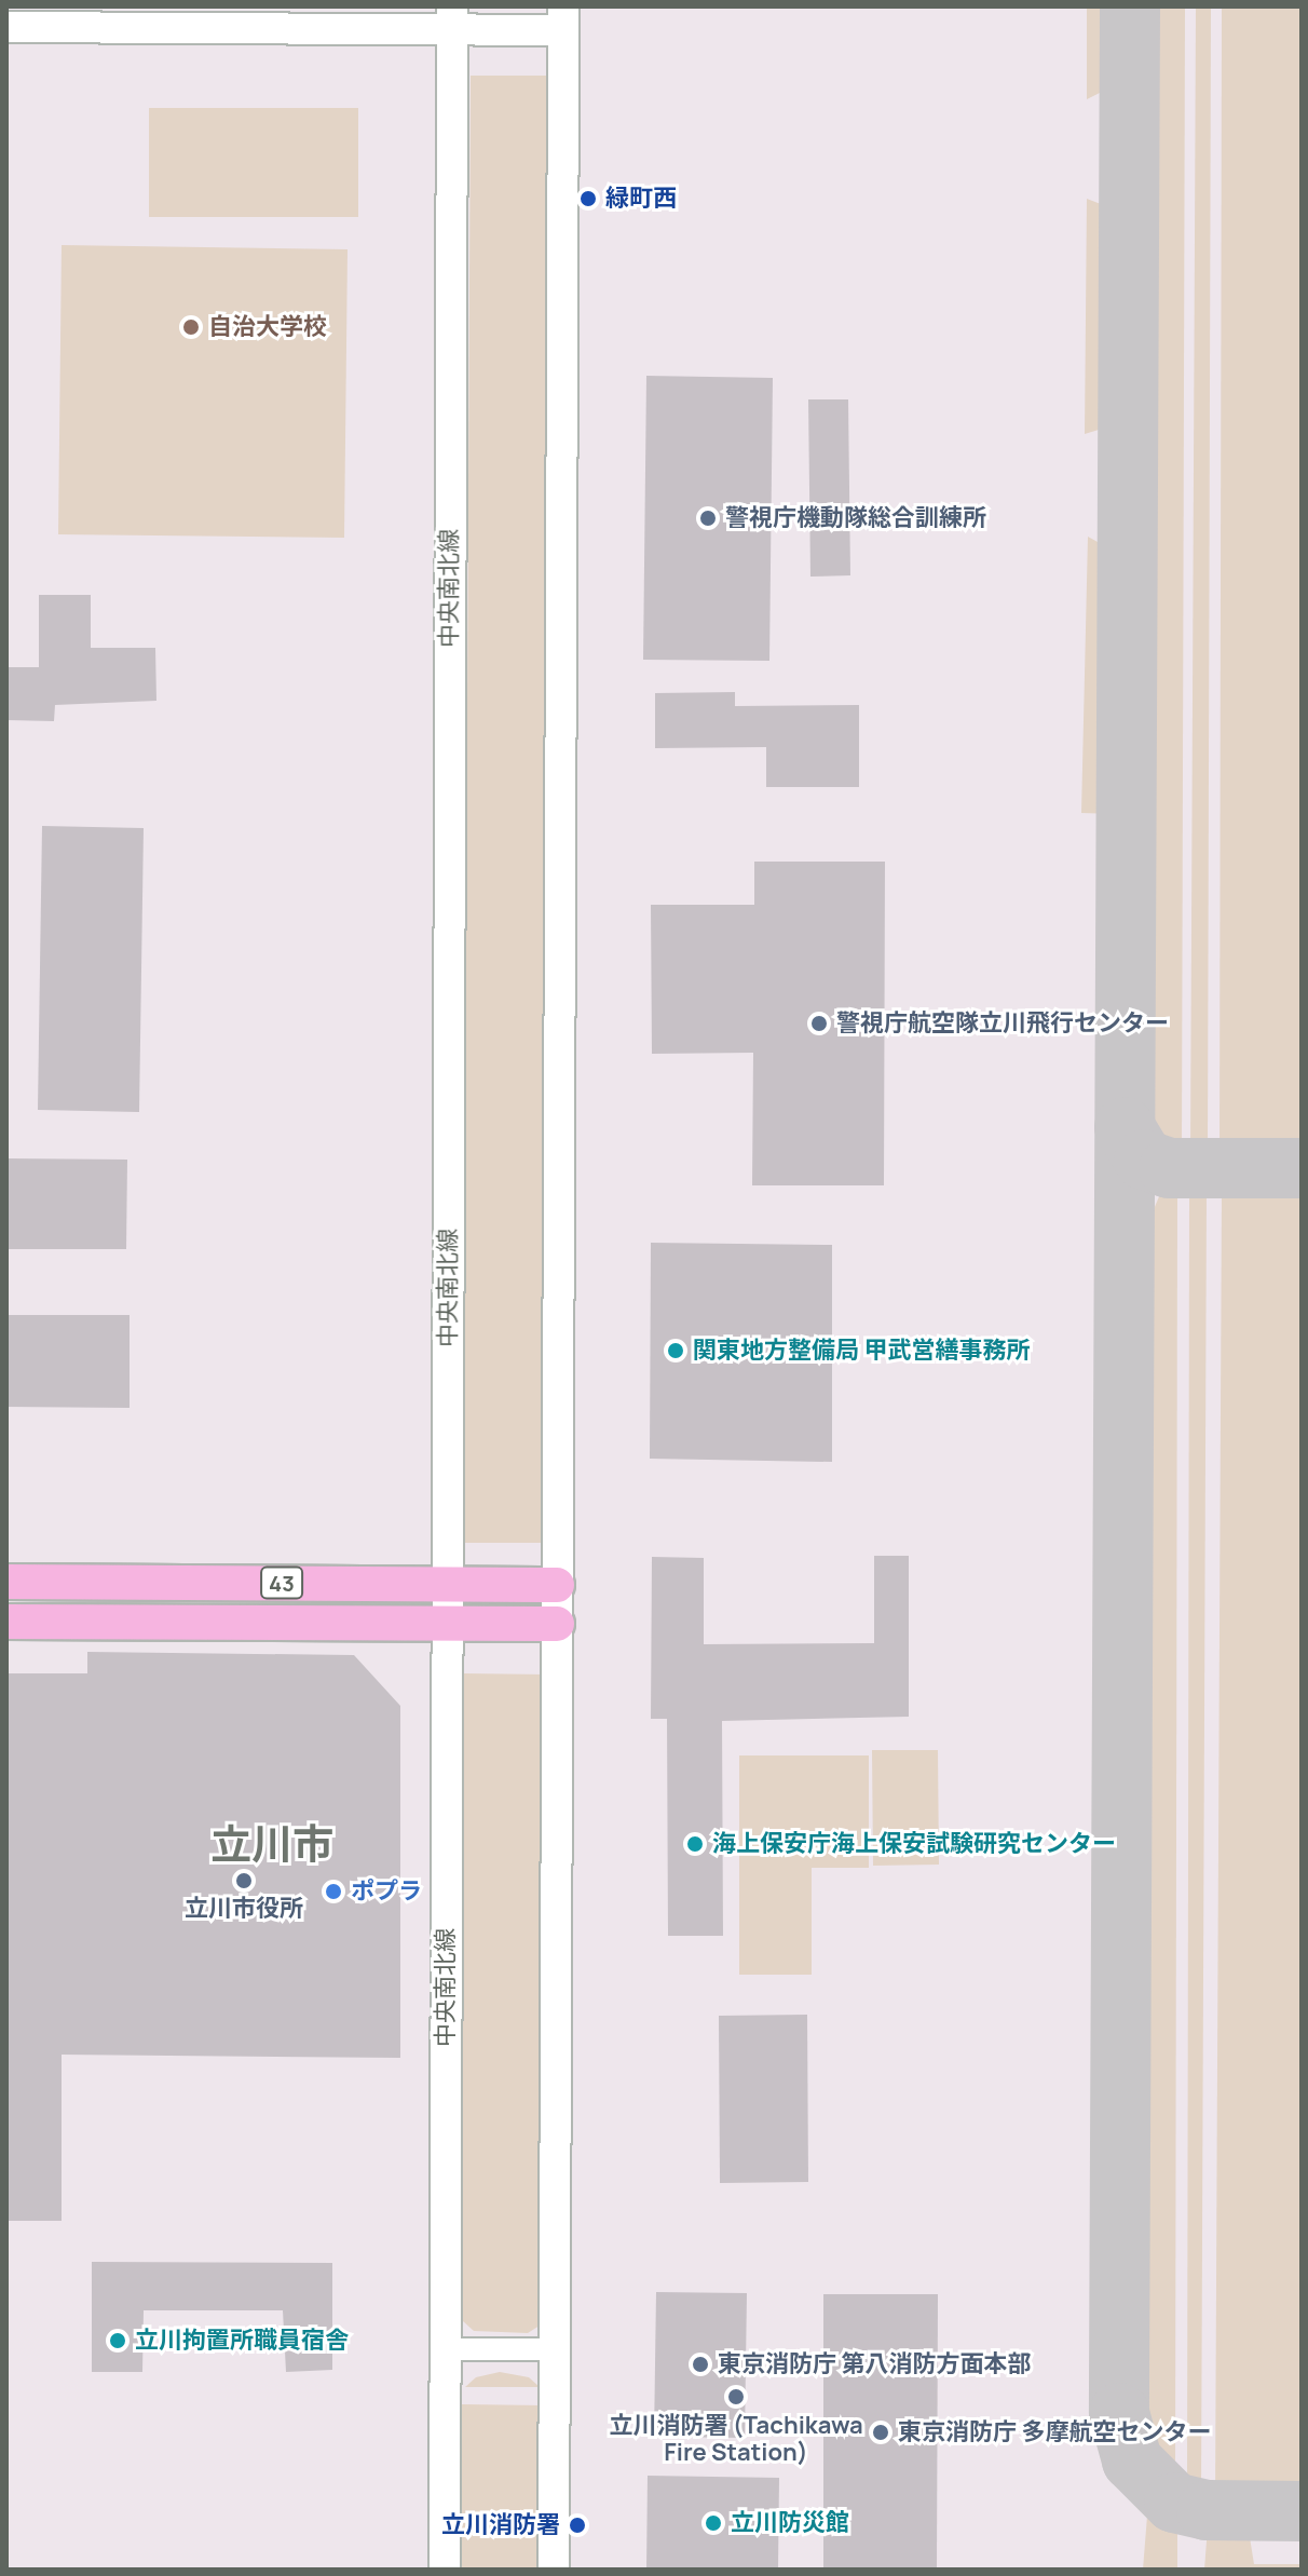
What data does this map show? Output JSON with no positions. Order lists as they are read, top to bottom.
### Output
{
  "streets": {
    "main road": ["中央南北線", "43"]
  },
  "crossings": [
    ["中央南北線", "43"]
  ],
  "districts": ["立川市"],
  "places": [
    "緑町西",
    "自治大学校",
    "警視庁機動隊総合訓練所",
    "警視庁航空隊立川飛行センター",
    "関東地方整備局 甲武営繕事務所",
    "海上保安庁海上保安試験研究センター",
    "立川市役所",
    "ポプラ",
    "立川拘置所職員宿舎",
    "東京消防庁 第八消防方面本部",
    "立川消防署 (Tachikawa Fire Station)",
    "東京消防庁 多摩航空センター",
    "立川防災館",
    "立川消防署"
  ]
}
